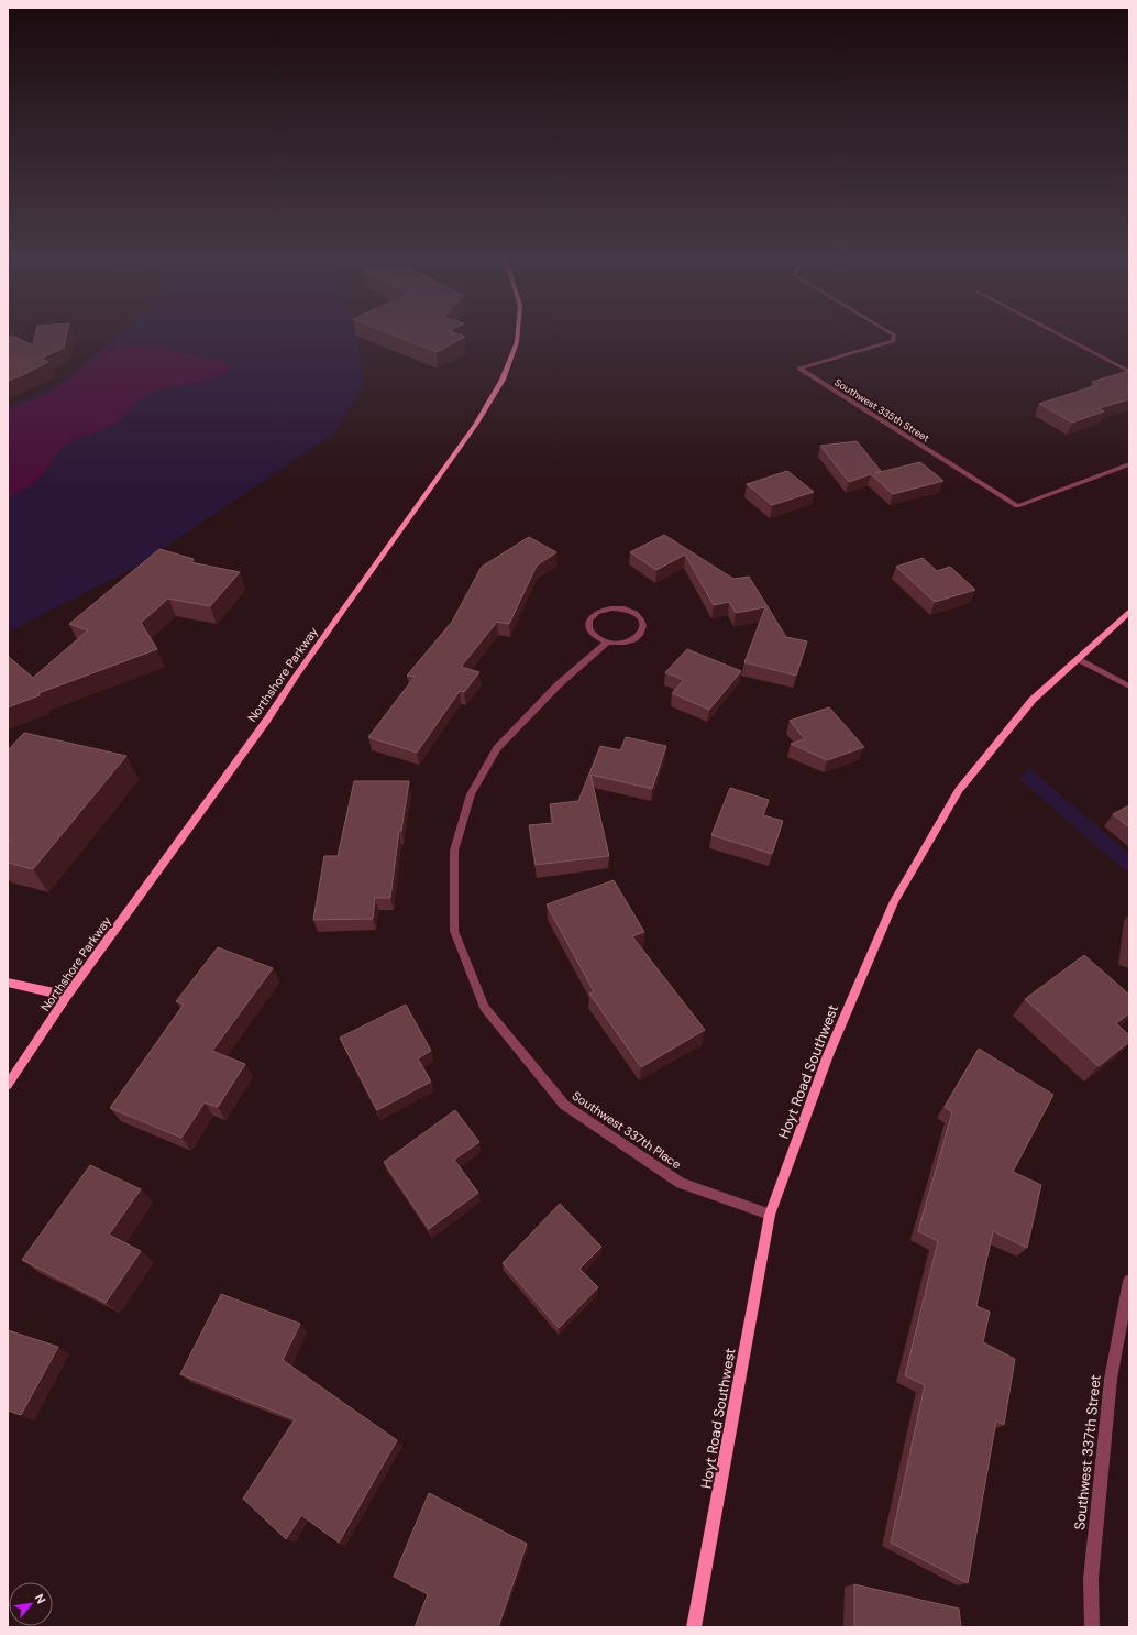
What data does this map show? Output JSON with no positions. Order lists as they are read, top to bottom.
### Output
{
  "streets": {
    "street": [
      "Southwest 335th Street",
      "Northshore Parkway",
      "Hoyt Road Southwest",
      "Southwest 337th Place",
      "Southwest 337th Street"
    ]
  },
  "crossings": [
    ["Hoyt Road Southwest", "Southwest 337th Place"]
  ],
  "north": "top right"
}
